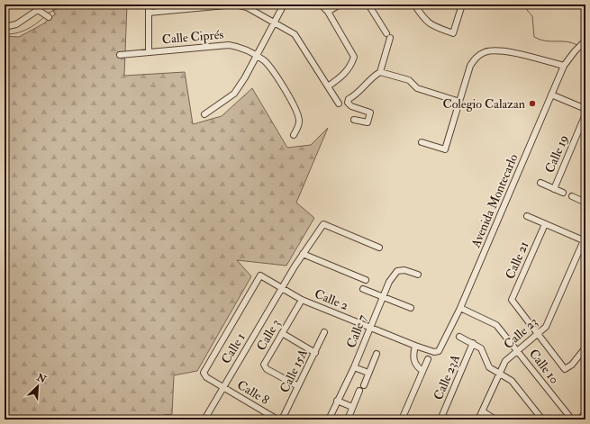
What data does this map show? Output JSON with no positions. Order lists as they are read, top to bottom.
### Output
{
  "streets": {
    "street": [
      "Calle Ciprés",
      "Calle 19",
      "Avenida Montecarlo",
      "Calle 21",
      "Calle 2",
      "Calle 7",
      "Calle 23",
      "Calle 3",
      "Calle 1",
      "Calle 10",
      "Calle 15A",
      "Calle 23A",
      "Calle 8"
    ]
  },
  "crossings": [
    ["Avenida Montecarlo", "Calle 2"],
    ["Avenida Montecarlo", "Calle 10"],
    ["Calle 21", "Calle 23"],
    ["Calle 2", "Calle 7"],
    ["Calle 2", "Calle 3"],
    ["Calle 2", "Calle 1"],
    ["Calle 2", "Calle 8"],
    ["Calle 23", "Calle 10"],
    ["Calle 3", "Calle 15A"],
    ["Calle 1", "Calle 8"]
  ],
  "places": ["Colegio Calazan"],
  "north": "top right"
}
